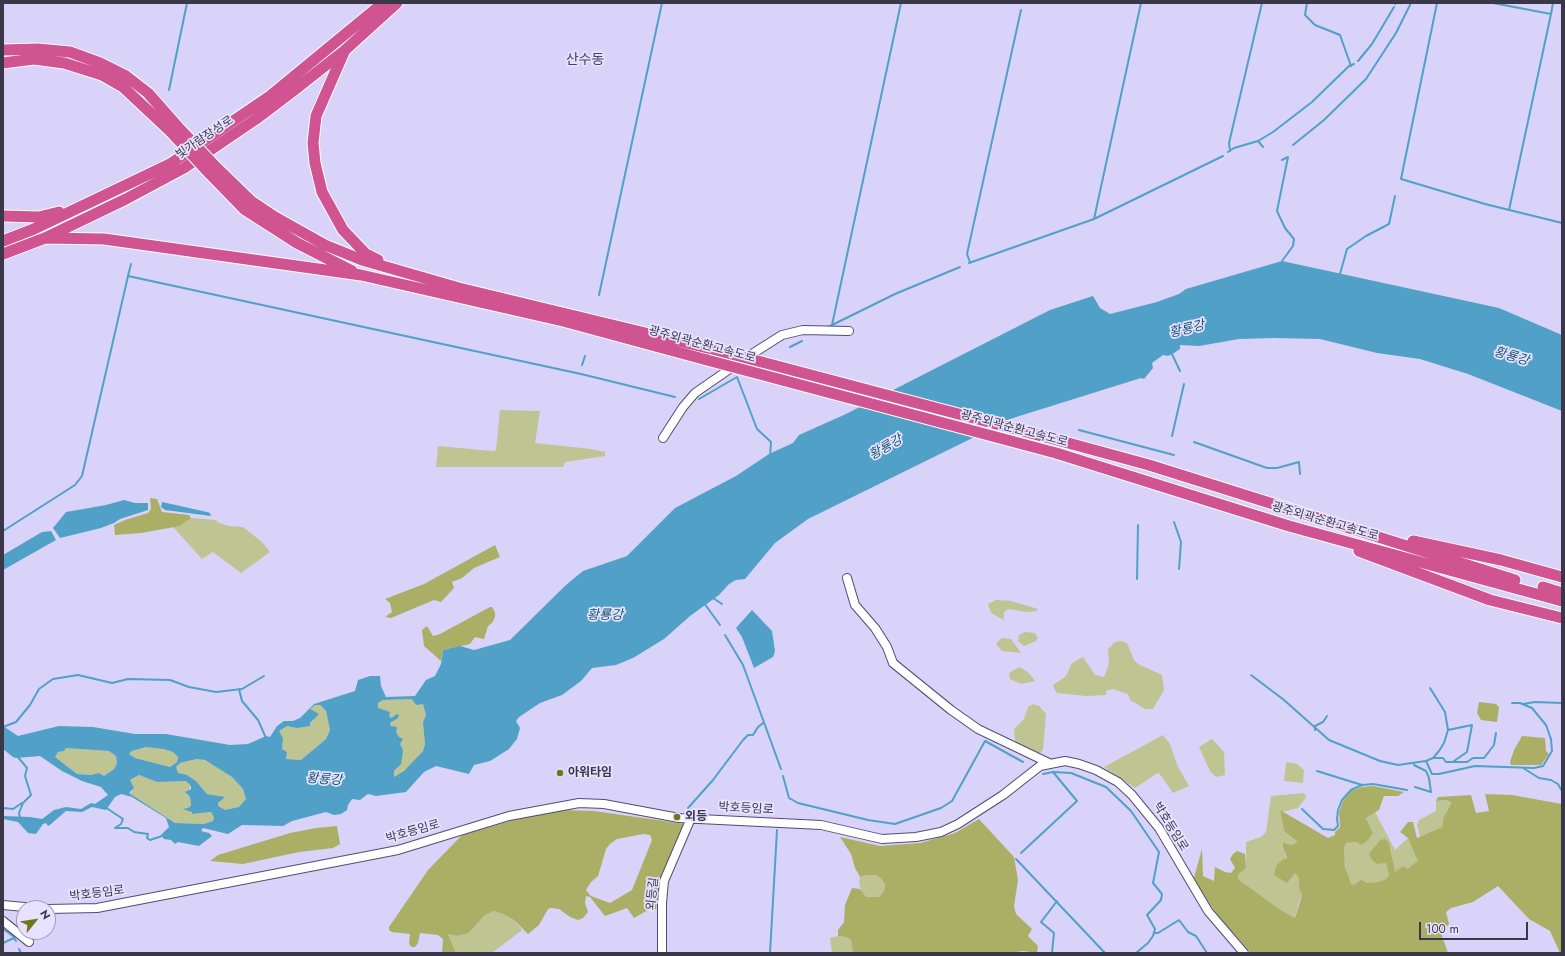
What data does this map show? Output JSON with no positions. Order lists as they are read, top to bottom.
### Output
{
  "streets": {
    "highway": ["빛가람장성로", "광주외곽순환고속도로"],
    "street": ["박호등임로", "외등길"]
  },
  "crossings": [
    ["박호등임로", "외등길"]
  ],
  "districts": ["산수동"],
  "water": ["황룡강"],
  "places": ["아워타임", "외등"],
  "scale_bar": "100 m",
  "north": "top right"
}
